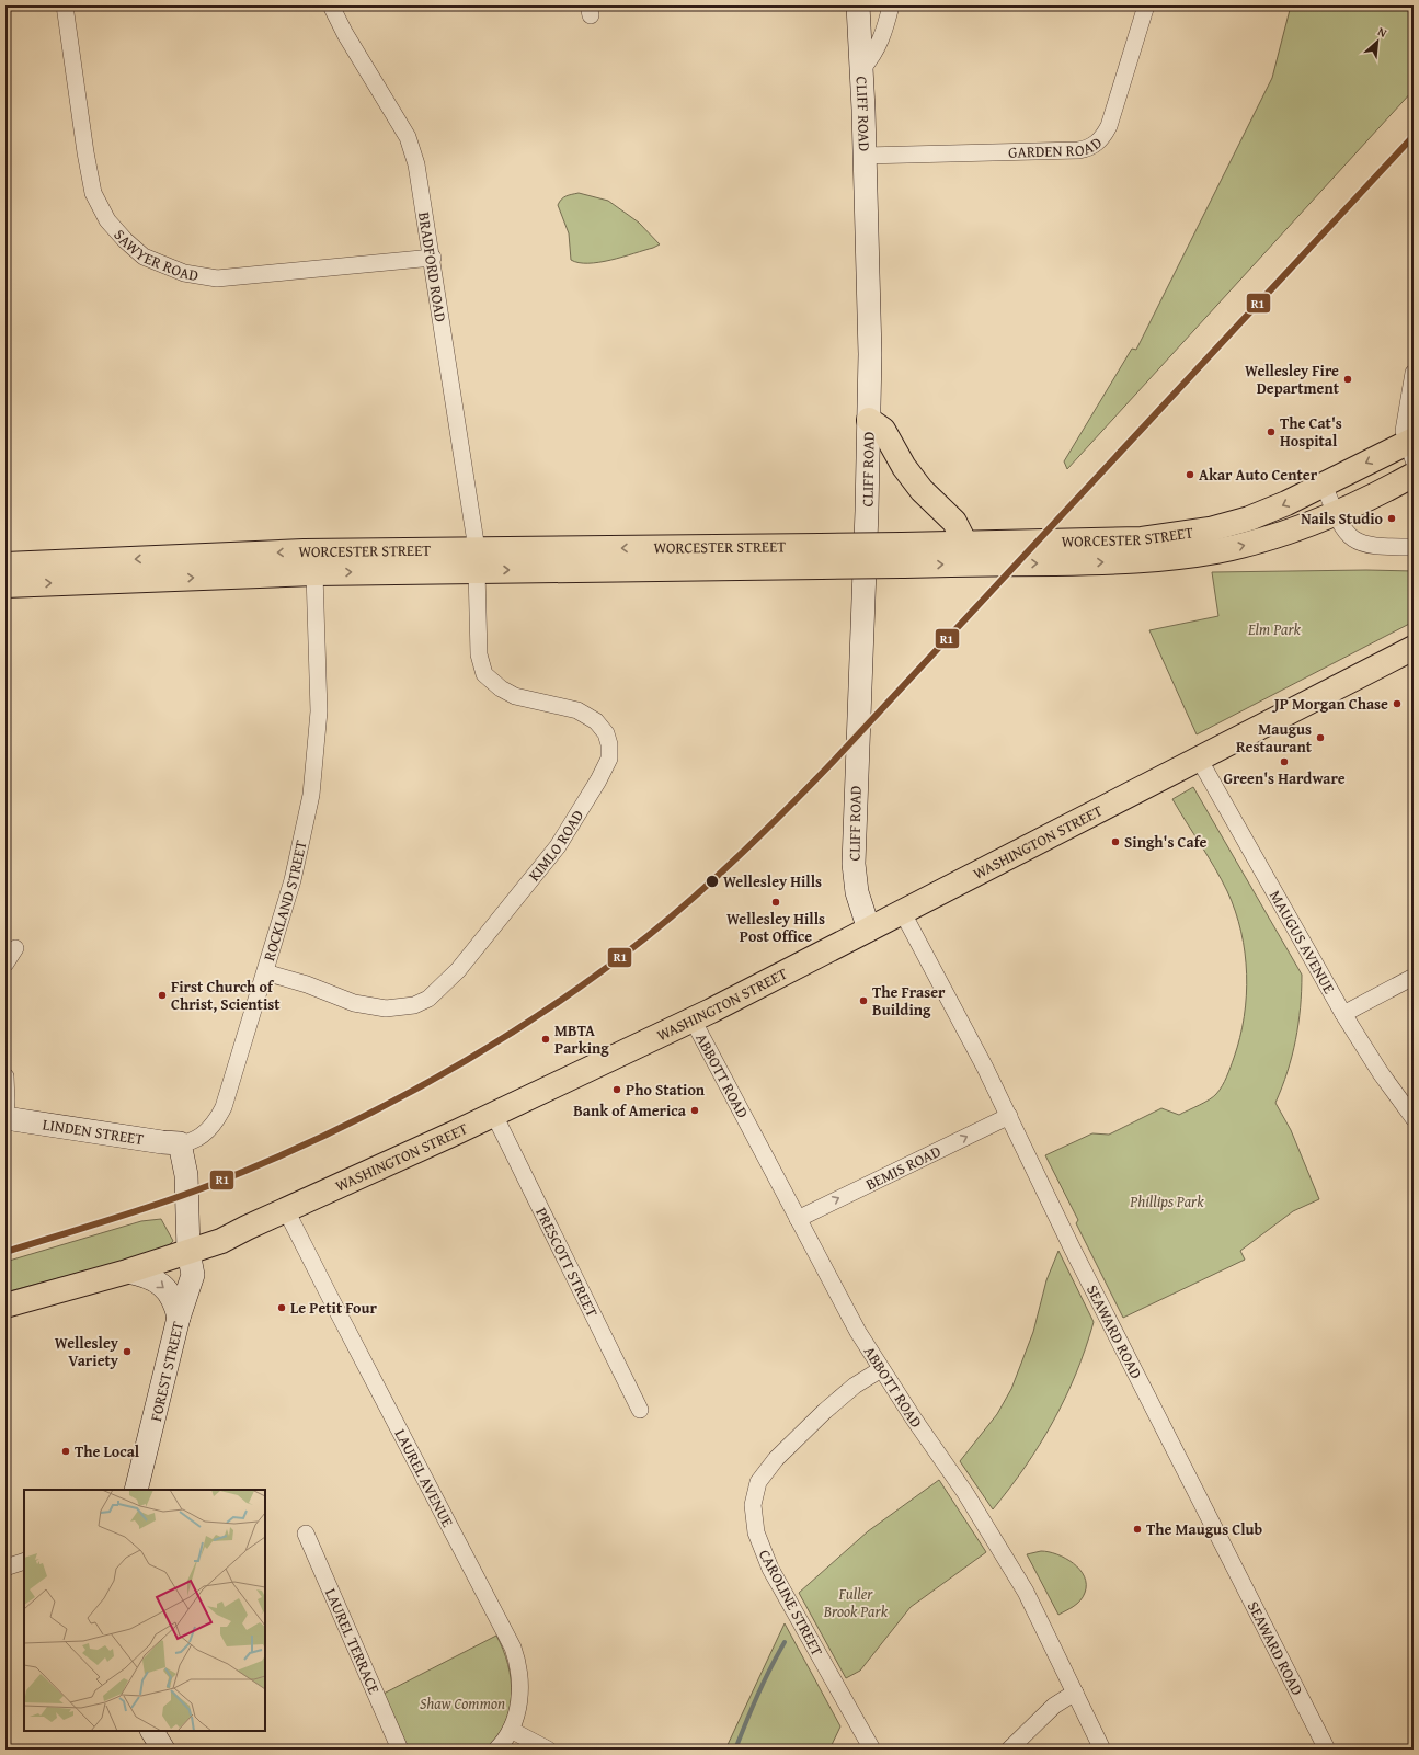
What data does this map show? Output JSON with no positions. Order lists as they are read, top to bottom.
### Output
{
  "streets": {
    "main road": ["WORCESTER STREET", "WASHINGTON STREET"],
    "street": [
      "CLIFF ROAD",
      "GARDEN ROAD",
      "SAWYER ROAD",
      "BRADFORD ROAD",
      "KIMLO ROAD",
      "ROCKLAND STREET",
      "MAUGUS AVENUE",
      "ABBOTT ROAD",
      "LINDEN STREET",
      "BEMIS ROAD",
      "PRESCOTT STREET",
      "SEAWARD ROAD",
      "FOREST STREET",
      "LAUREL AVENUE",
      "CAROLINE STREET",
      "LAUREL TERRACE"
    ]
  },
  "crossings": [
    ["CLIFF ROAD", "GARDEN ROAD"],
    ["CLIFF ROAD", "WASHINGTON STREET"],
    ["SAWYER ROAD", "BRADFORD ROAD"],
    ["BRADFORD ROAD", "WORCESTER STREET"],
    ["BRADFORD ROAD", "KIMLO ROAD"],
    ["WORCESTER STREET", "KIMLO ROAD"],
    ["WORCESTER STREET", "ROCKLAND STREET"],
    ["WASHINGTON STREET", "MAUGUS AVENUE"],
    ["WASHINGTON STREET", "ABBOTT ROAD"],
    ["WASHINGTON STREET", "PRESCOTT STREET"],
    ["WASHINGTON STREET", "SEAWARD ROAD"],
    ["WASHINGTON STREET", "FOREST STREET"],
    ["WASHINGTON STREET", "LAUREL AVENUE"],
    ["KIMLO ROAD", "ROCKLAND STREET"],
    ["ROCKLAND STREET", "LINDEN STREET"],
    ["ABBOTT ROAD", "BEMIS ROAD"],
    ["ABBOTT ROAD", "CAROLINE STREET"],
    ["BEMIS ROAD", "SEAWARD ROAD"]
  ],
  "one_way": ["BEMIS ROAD"],
  "parks": [
    "Elm Park",
    "Phillips Park",
    "Fuller Brook Park",
    "Shaw Common"
  ],
  "places": [
    "Wellesley Fire Department",
    "The Cat's Hospital",
    "Akar Auto Center",
    "Nails Studio",
    "JP Morgan Chase",
    "Maugus Restaurant",
    "Green's Hardware",
    "Singh's Cafe",
    "Wellesley Hills",
    "Wellesley Hills Post Office",
    "First Church of Christ, Scientist",
    "The Fraser Building",
    "MBTA Parking",
    "Pho Station",
    "Bank of America",
    "Le Petit Four",
    "Wellesley Variety",
    "The Local",
    "The Maugus Club"
  ],
  "lines": ["transit line R1"],
  "north": "top right"
}
